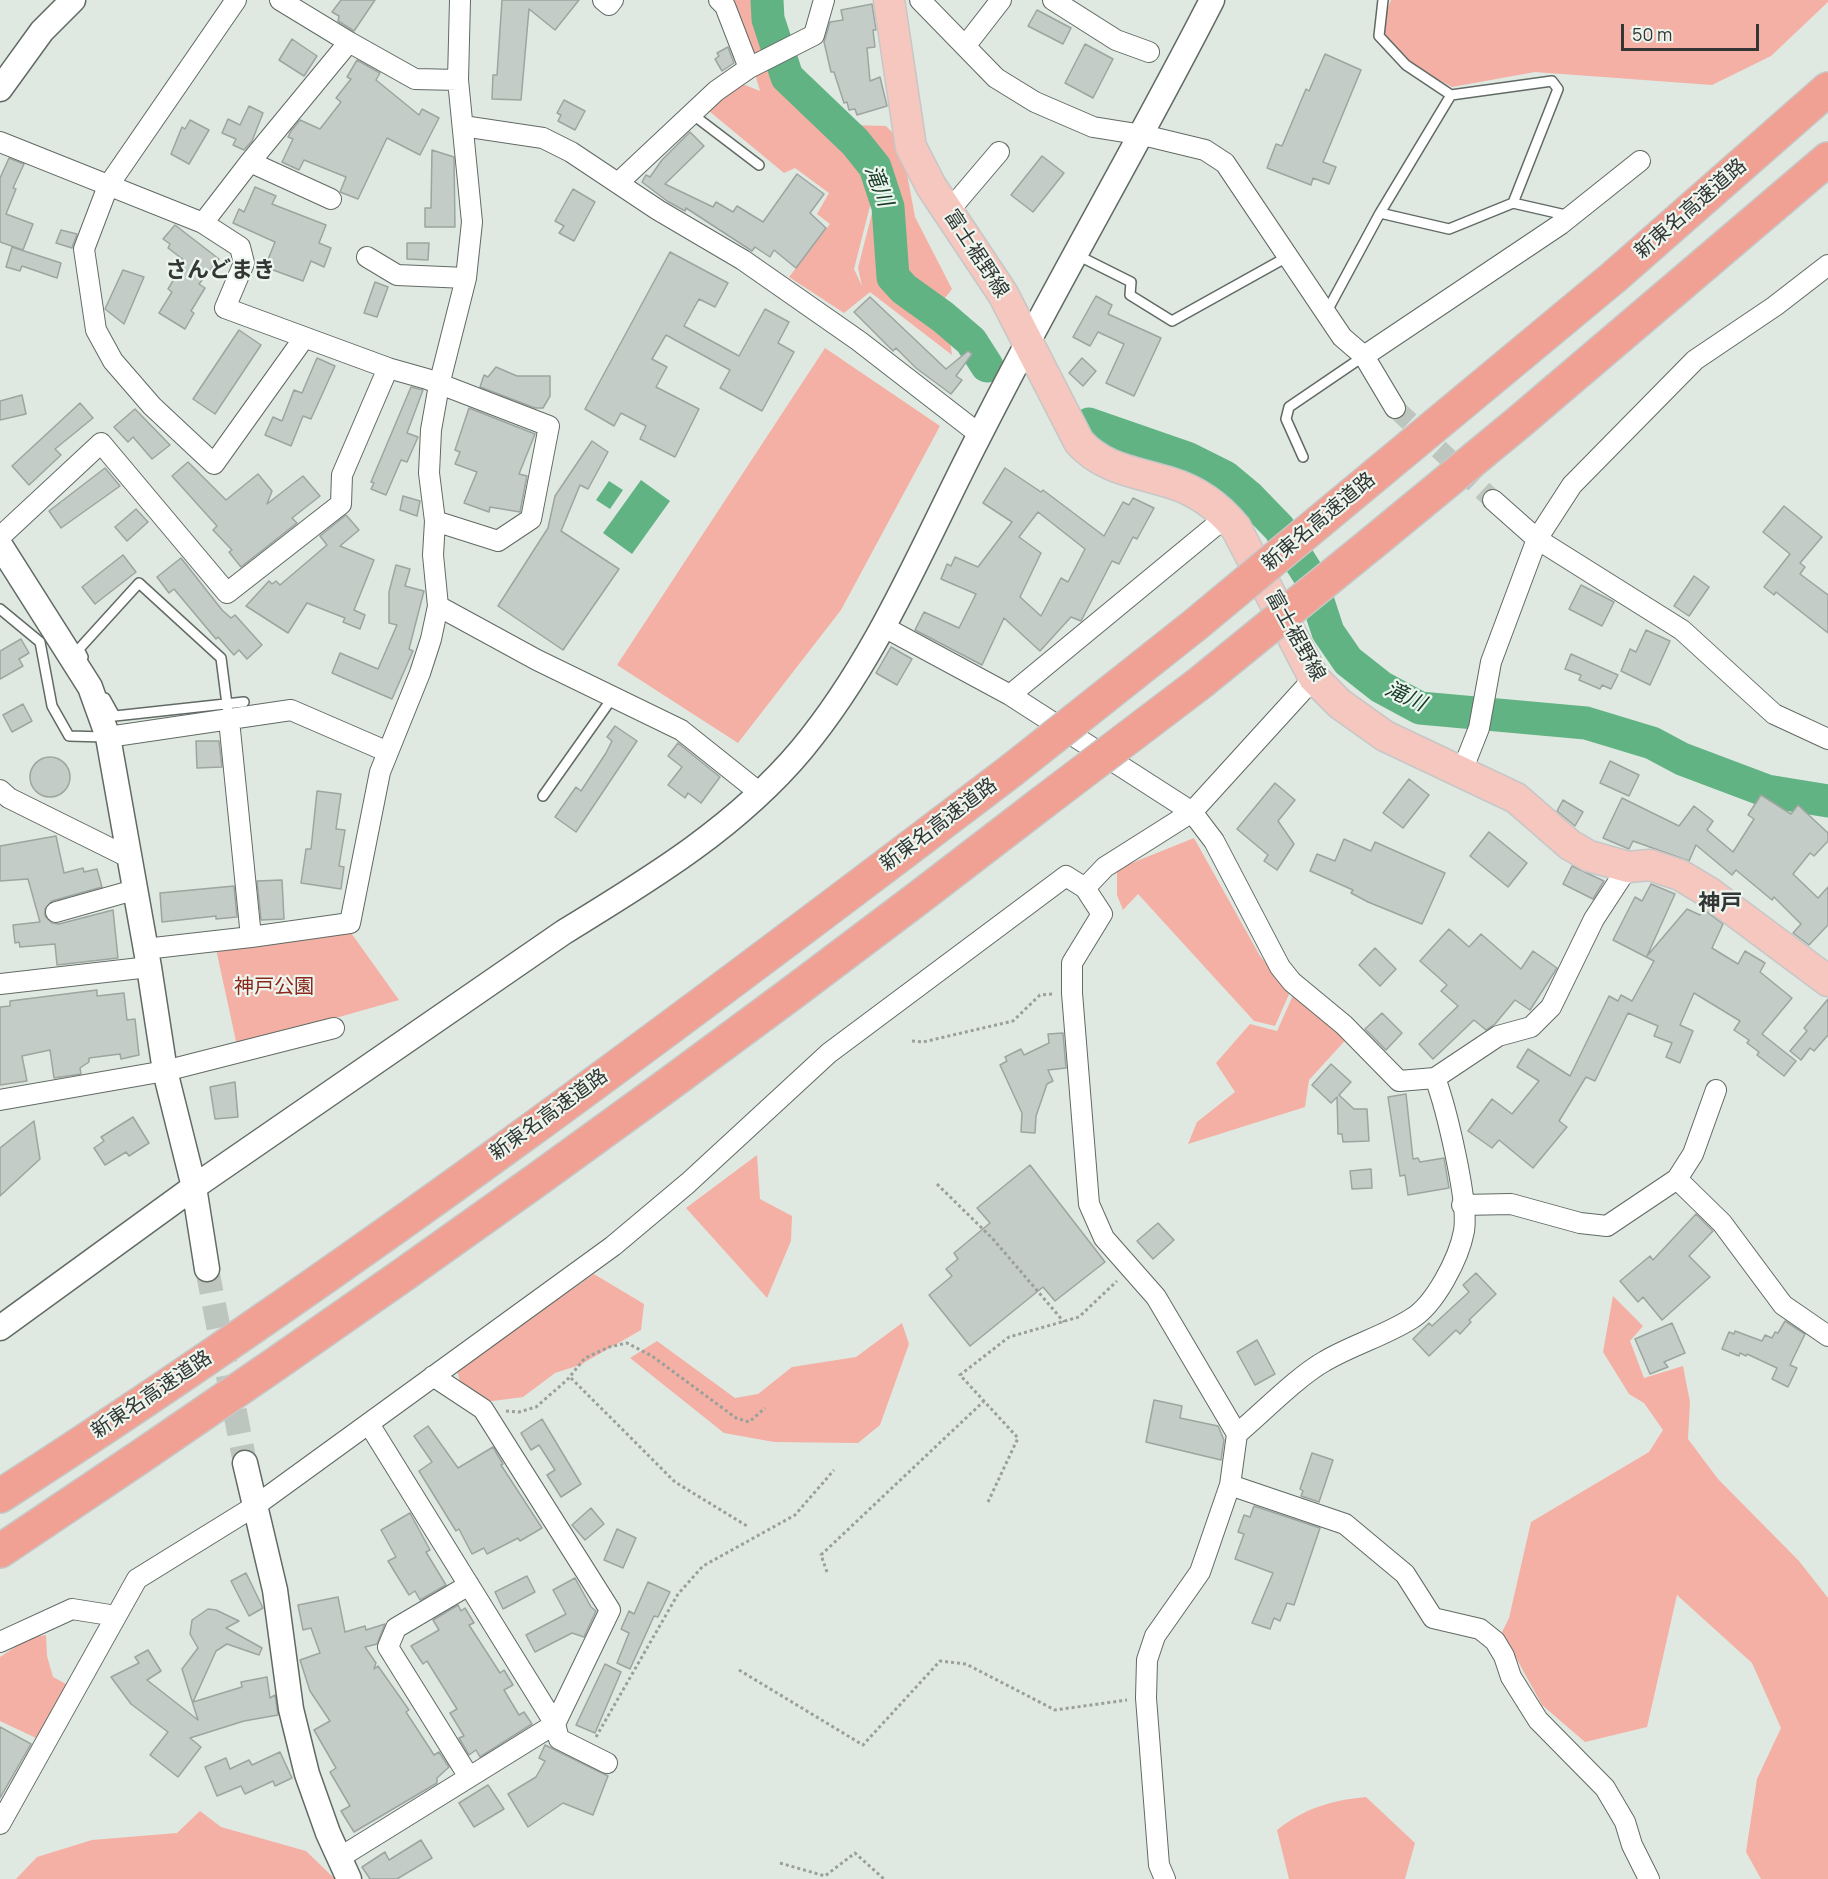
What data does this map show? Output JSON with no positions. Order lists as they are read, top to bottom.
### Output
{
  "streets": {
    "highway": ["新東名高速道路"],
    "main road": ["富士裾野線"]
  },
  "districts": ["さんどまき", "神戸"],
  "water": ["滝川"],
  "parks": ["神戸公園"],
  "scale_bar": "50 m"
}
